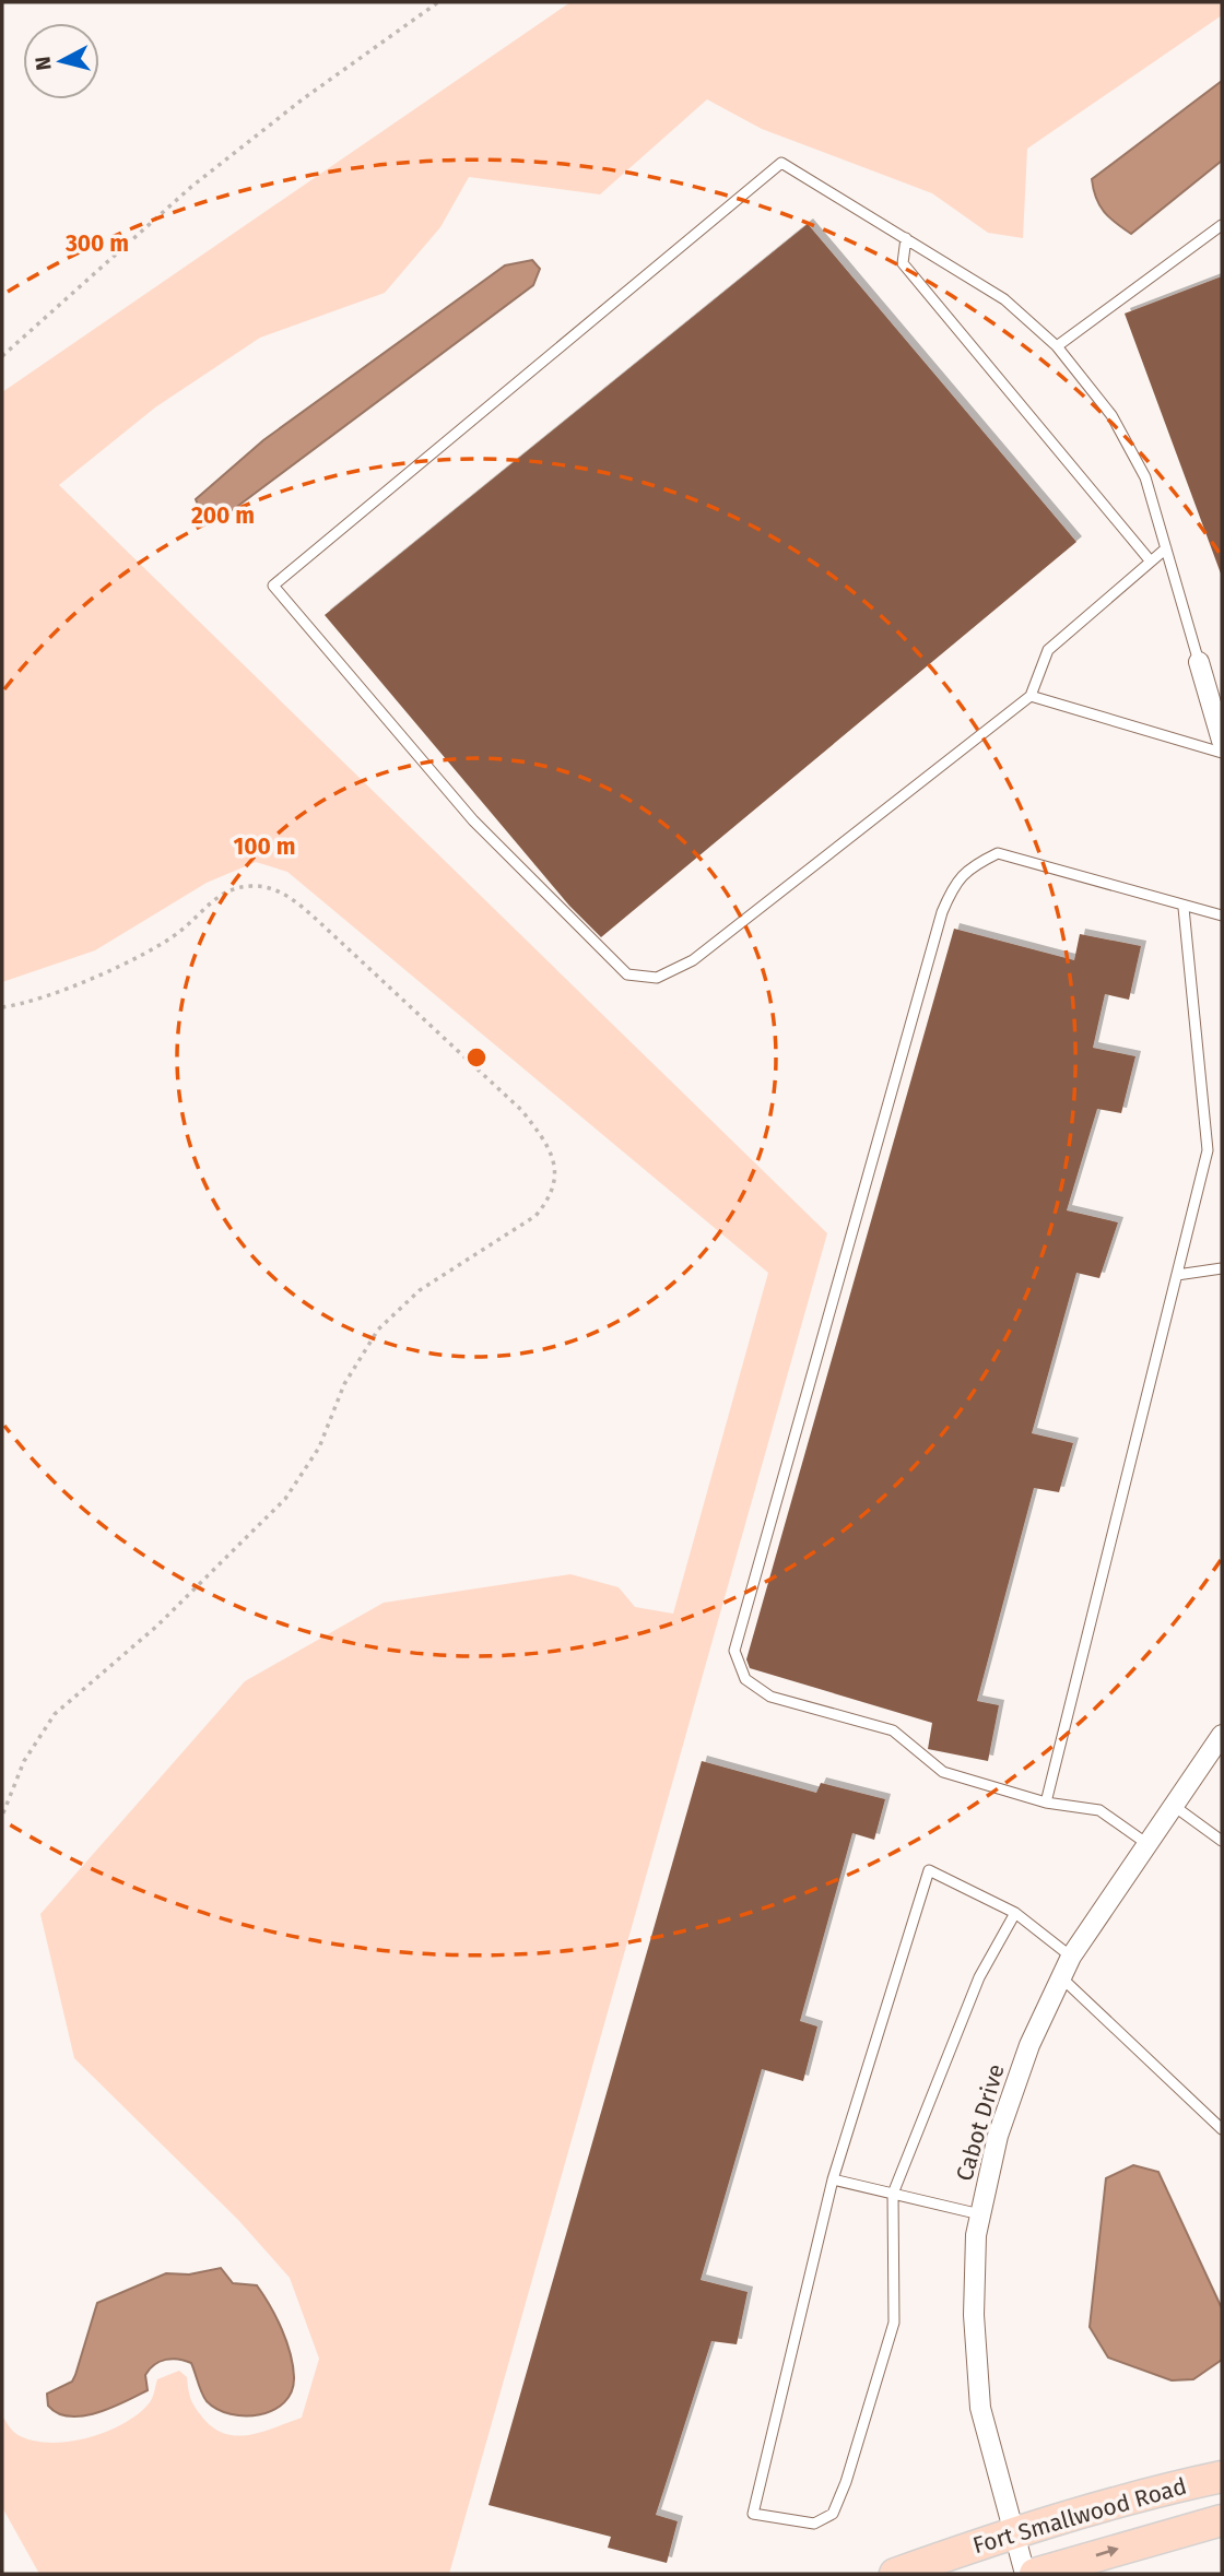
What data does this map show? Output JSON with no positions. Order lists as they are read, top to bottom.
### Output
{
  "streets": {
    "main road": ["Fort Smallwood Road"],
    "street": ["Cabot Drive"]
  },
  "crossings": [
    ["Cabot Drive", "Fort Smallwood Road"]
  ],
  "north": "left",
  "rings": ["300 m", "200 m", "100 m"]
}
